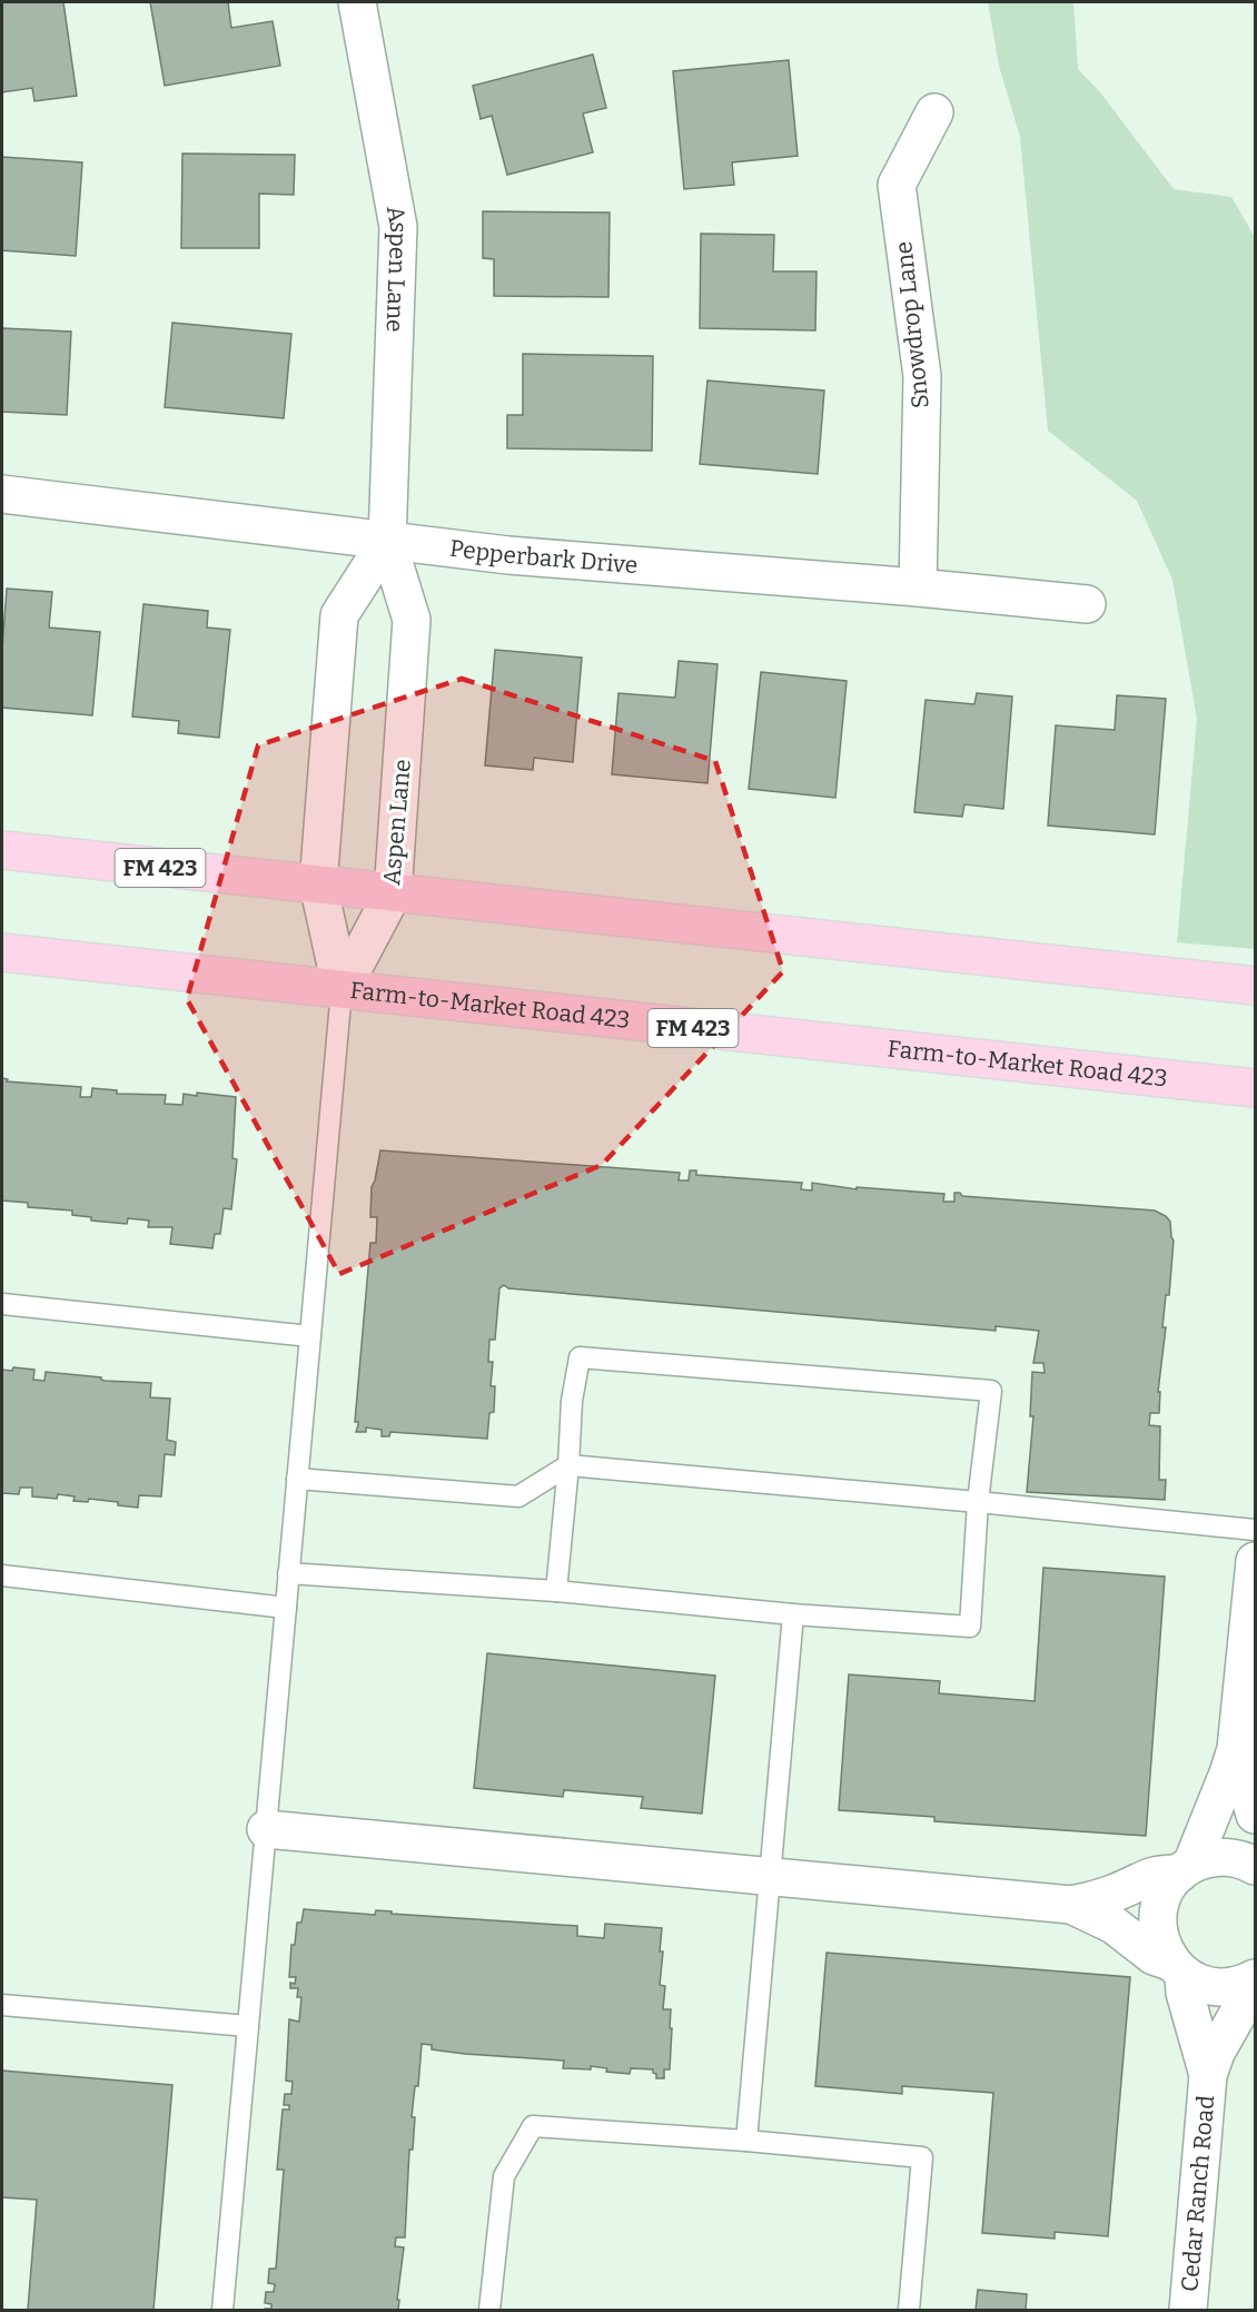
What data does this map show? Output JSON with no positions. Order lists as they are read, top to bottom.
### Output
{
  "streets": {
    "main road": ["FM 423", "Farm-to-Market Road 423"],
    "street": [
      "Aspen Lane",
      "Snowdrop Lane",
      "Pepperbark Drive",
      "Cedar Ranch Road"
    ]
  },
  "crossings": [
    ["Aspen Lane", "Pepperbark Drive"],
    ["Aspen Lane", "FM 423"],
    ["Aspen Lane", "Farm-to-Market Road 423"],
    ["Snowdrop Lane", "Pepperbark Drive"]
  ]
}
